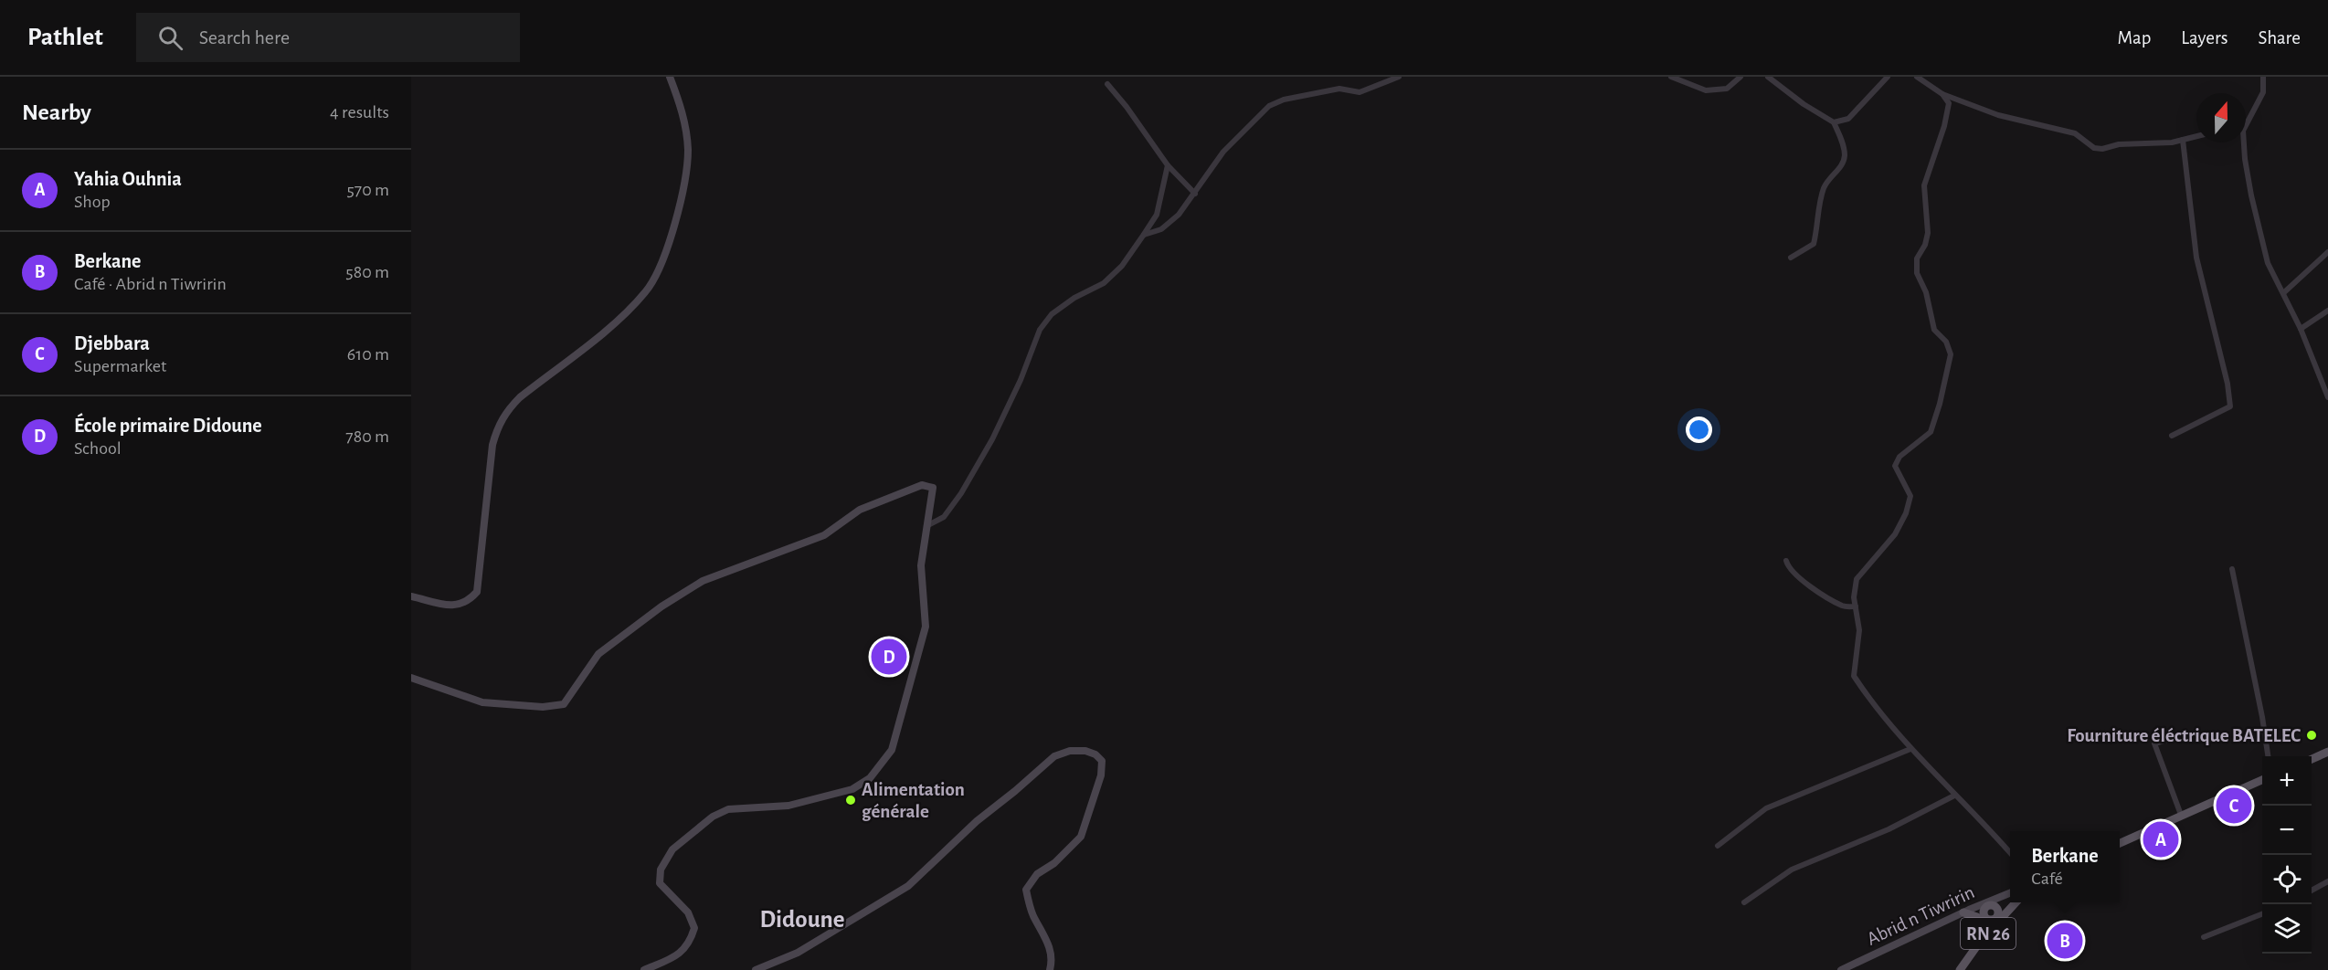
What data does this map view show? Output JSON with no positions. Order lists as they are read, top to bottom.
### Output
{
  "streets": {
    "main road": ["RN 26"],
    "street": ["Abrid n Tiwririn"]
  },
  "districts": ["Didoune"],
  "places": ["Fourniture éléctrique BATELEC", "Alimentation générale"],
  "north": "top",
  "page": {
    "header": "Pathlet",
    "search": "Search here",
    "nav": ["Map", "Layers", "Share"],
    "heading": ["Nearby", "4 results"],
    "list": [
      {
        "mark": "A",
        "name": "Yahia Ouhnia",
        "note": "Shop",
        "value": "570 m"
      },
      {
        "mark": "B",
        "name": "Berkane",
        "note": "Café · Abrid n Tiwririn",
        "value": "580 m"
      },
      {
        "mark": "C",
        "name": "Djebbara",
        "note": "Supermarket",
        "value": "610 m"
      },
      {
        "mark": "D",
        "name": "École primaire Didoune",
        "note": "School",
        "value": "780 m"
      }
    ],
    "pins": [
      "D",
      "C",
      "A",
      "B"
    ],
    "map_buttons": ["+", "−"],
    "popup": ["Berkane", "Café"]
  }
}
